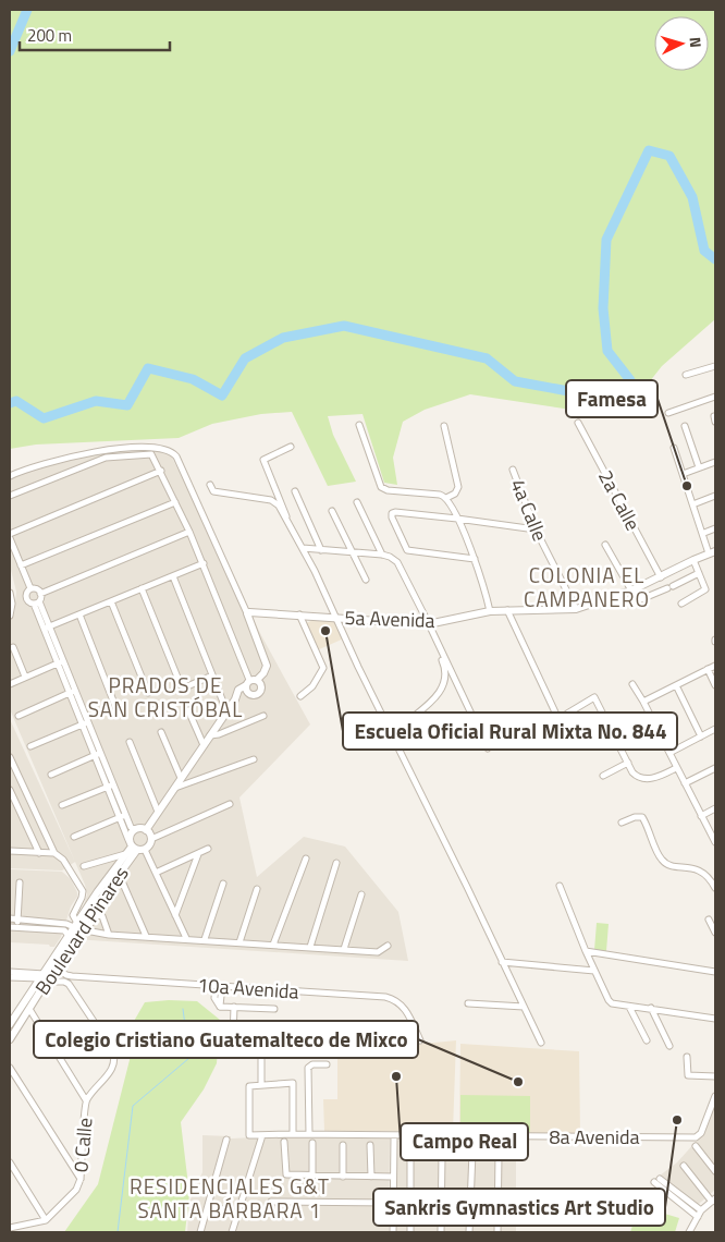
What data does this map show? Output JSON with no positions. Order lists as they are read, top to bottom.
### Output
{
  "streets": {
    "street": [
      "2a Calle",
      "4a Calle",
      "5a Avenida",
      "Boulevard Pinares",
      "10a Avenida",
      "8a Avenida",
      "0 Calle"
    ]
  },
  "crossings": [
    ["2a Calle", "5a Avenida"],
    ["4a Calle", "5a Avenida"],
    ["Boulevard Pinares", "10a Avenida"],
    ["Boulevard Pinares", "0 Calle"]
  ],
  "districts": ["COLONIA EL CAMPANERO", "PRADOS DE SAN CRISTÓBAL", "RESIDENCIALES G&T SANTA BÁRBARA 1"],
  "places": [
    "Famesa",
    "Escuela Oficial Rural Mixta No. 844",
    "Campo Real",
    "Colegio Cristiano Guatemalteco de Mixco",
    "Sankris Gymnastics Art Studio"
  ],
  "scale_bar": "200 m",
  "north": "right"
}
